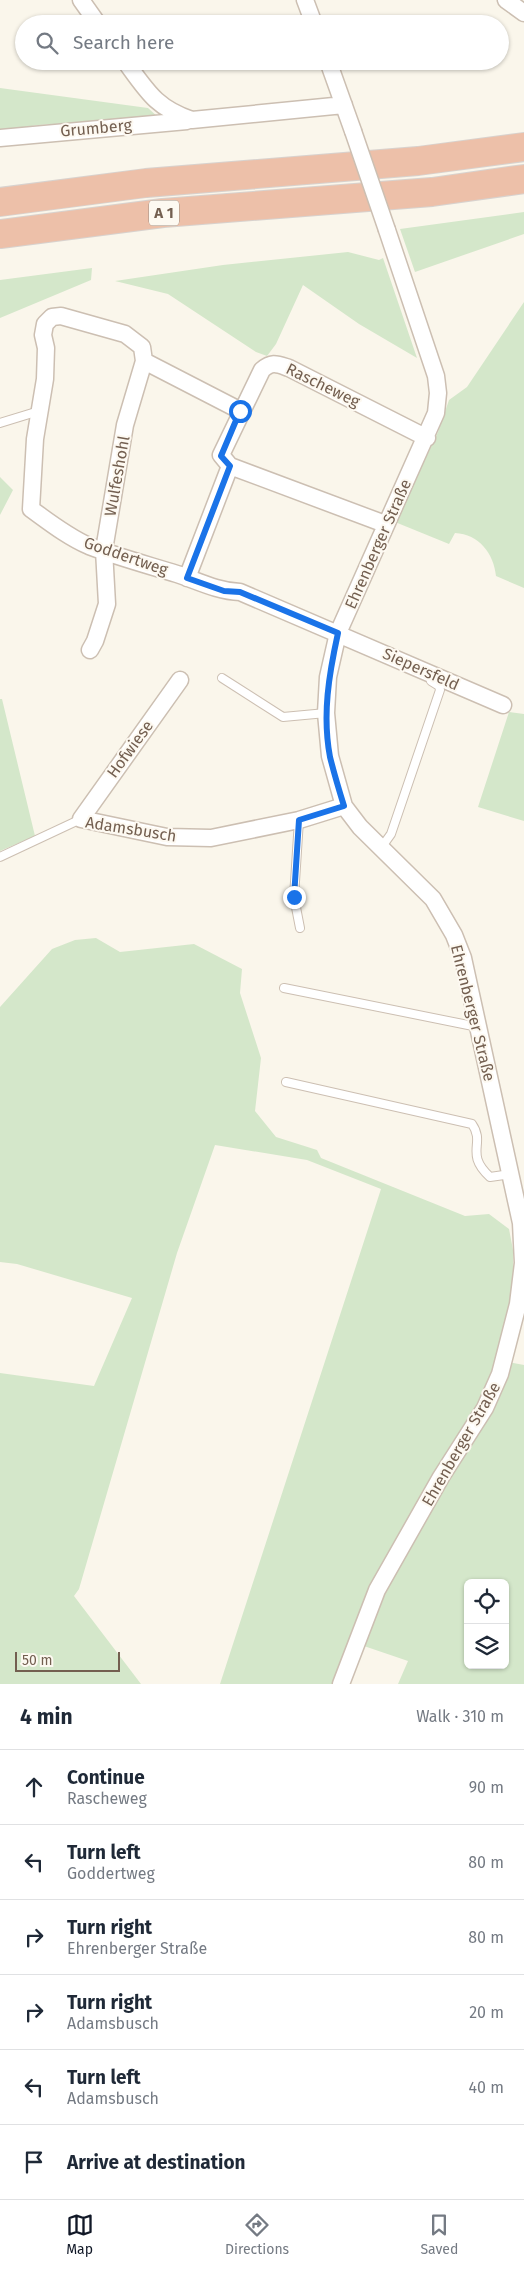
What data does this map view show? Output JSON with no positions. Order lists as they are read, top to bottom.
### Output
{
  "streets": {
    "highway": ["A 1"],
    "street": [
      "Grumberg",
      "Rascheweg",
      "Wulfeshohl",
      "Ehrenberger Straße",
      "Goddertweg",
      "Siepersfeld",
      "Hofwiese",
      "Adamsbusch"
    ]
  },
  "crossings": [
    ["Grumberg", "Ehrenberger Straße"],
    ["Rascheweg", "Ehrenberger Straße"],
    ["Wulfeshohl", "Goddertweg"],
    ["Ehrenberger Straße", "Goddertweg"],
    ["Ehrenberger Straße", "Siepersfeld"],
    ["Ehrenberger Straße", "Adamsbusch"],
    ["Goddertweg", "Siepersfeld"],
    ["Hofwiese", "Adamsbusch"]
  ],
  "scale_bar": "50 m",
  "page": {
    "search": "Search here",
    "scale": "50 m",
    "heading": ["4 min", "Walk · 310 m"],
    "list": [
      ["Continue", "Rascheweg", "90 m"],
      ["Turn left", "Goddertweg", "80 m"],
      ["Turn right", "Ehrenberger Straße", "80 m"],
      ["Turn right", "Adamsbusch", "20 m"],
      ["Turn left", "Adamsbusch", "40 m"],
      "Arrive at destination"
    ],
    "nav": ["Map", "Directions", "Saved"]
  }
}
